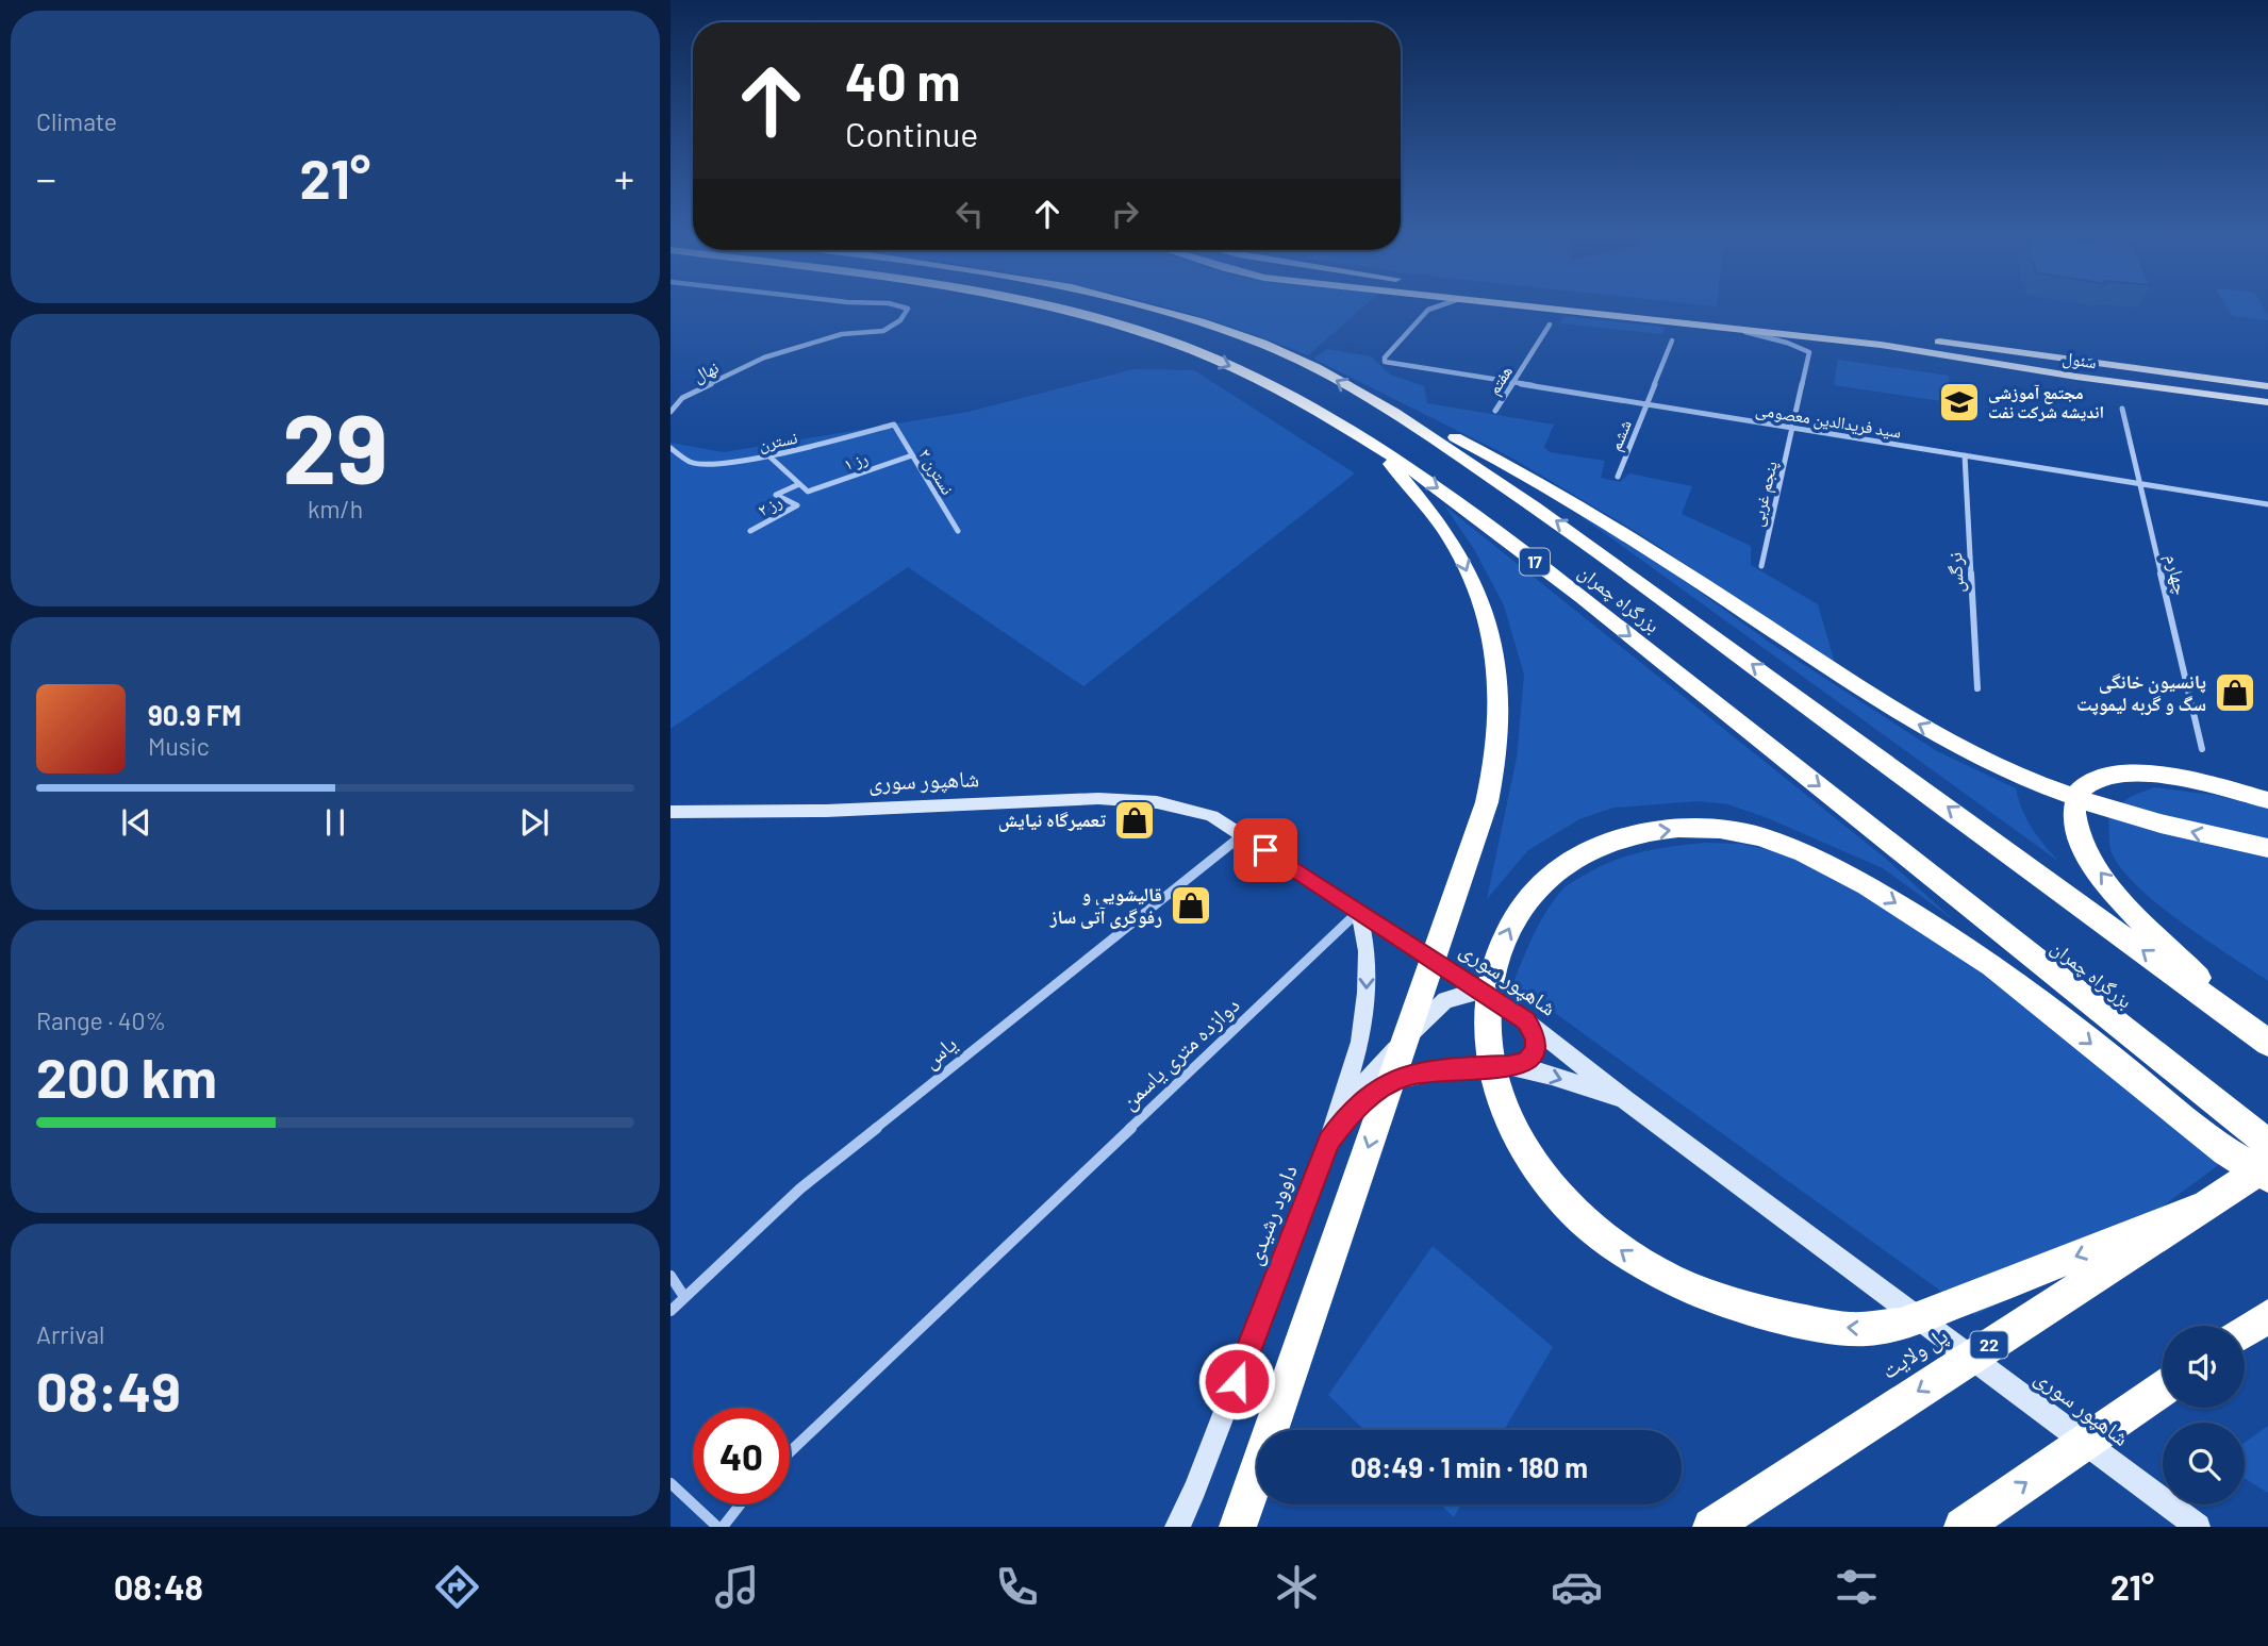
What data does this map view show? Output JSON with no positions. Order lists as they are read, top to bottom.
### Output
{
  "streets": {
    "highway": [
      "17",
      "بزرگراه چمران",
      "22",
      "پل ولایت"
    ],
    "street": [
      "نهال",
      "هفتم",
      "سید فریدالدین معصومی",
      "ششم",
      "نسترن",
      "رز ۱",
      "نسترن ۲",
      "پنجم غربی",
      "رز ۲",
      "نرگس",
      "چهارم",
      "شاهپور سوری",
      "یاس",
      "دوازده متری یاسمن",
      "داوود رشیدی"
    ]
  },
  "crossings": [
    ["هفتم", "سید فریدالدین معصومی"],
    ["سید فریدالدین معصومی", "ششم"],
    ["سید فریدالدین معصومی", "پنجم غربی"],
    ["سید فریدالدین معصومی", "نرگس"],
    ["سید فریدالدین معصومی", "چهارم"],
    ["نسترن", "نسترن ۲"],
    ["رز ۱", "نسترن ۲"],
    ["رز ۱", "رز ۲"],
    ["شاهپور سوری", "یاس"],
    ["شاهپور سوری", "دوازده متری یاسمن"],
    ["شاهپور سوری", "داوود رشیدی"],
    ["دوازده متری یاسمن", "داوود رشیدی"]
  ],
  "one_way": ["داوود رشیدی"],
  "places": {
    "school or university": ["مجتمع آموزشی اندیشه شرکت نفت"],
    "shop": ["پانسیون خانگی سگ و گربه لیموپت", "تعمیرگاه نیایش", "قالیشویی و رفوگری آتی ساز"]
  },
  "page": {
    "tile": [
      "Climate",
      ["29", "km/h"],
      ["Range · 40%", "200 km"],
      ["Arrival", "08:49"]
    ],
    "turn": ["40 m", "Continue"],
    "heat": ["−", "21°", "+"],
    "song": ["90.9 FM", "Music"],
    "limit": "40",
    "trip": "08:49 · 1 min · 180 m",
    "tabs": ["08:48", "21°"]
  }
}
